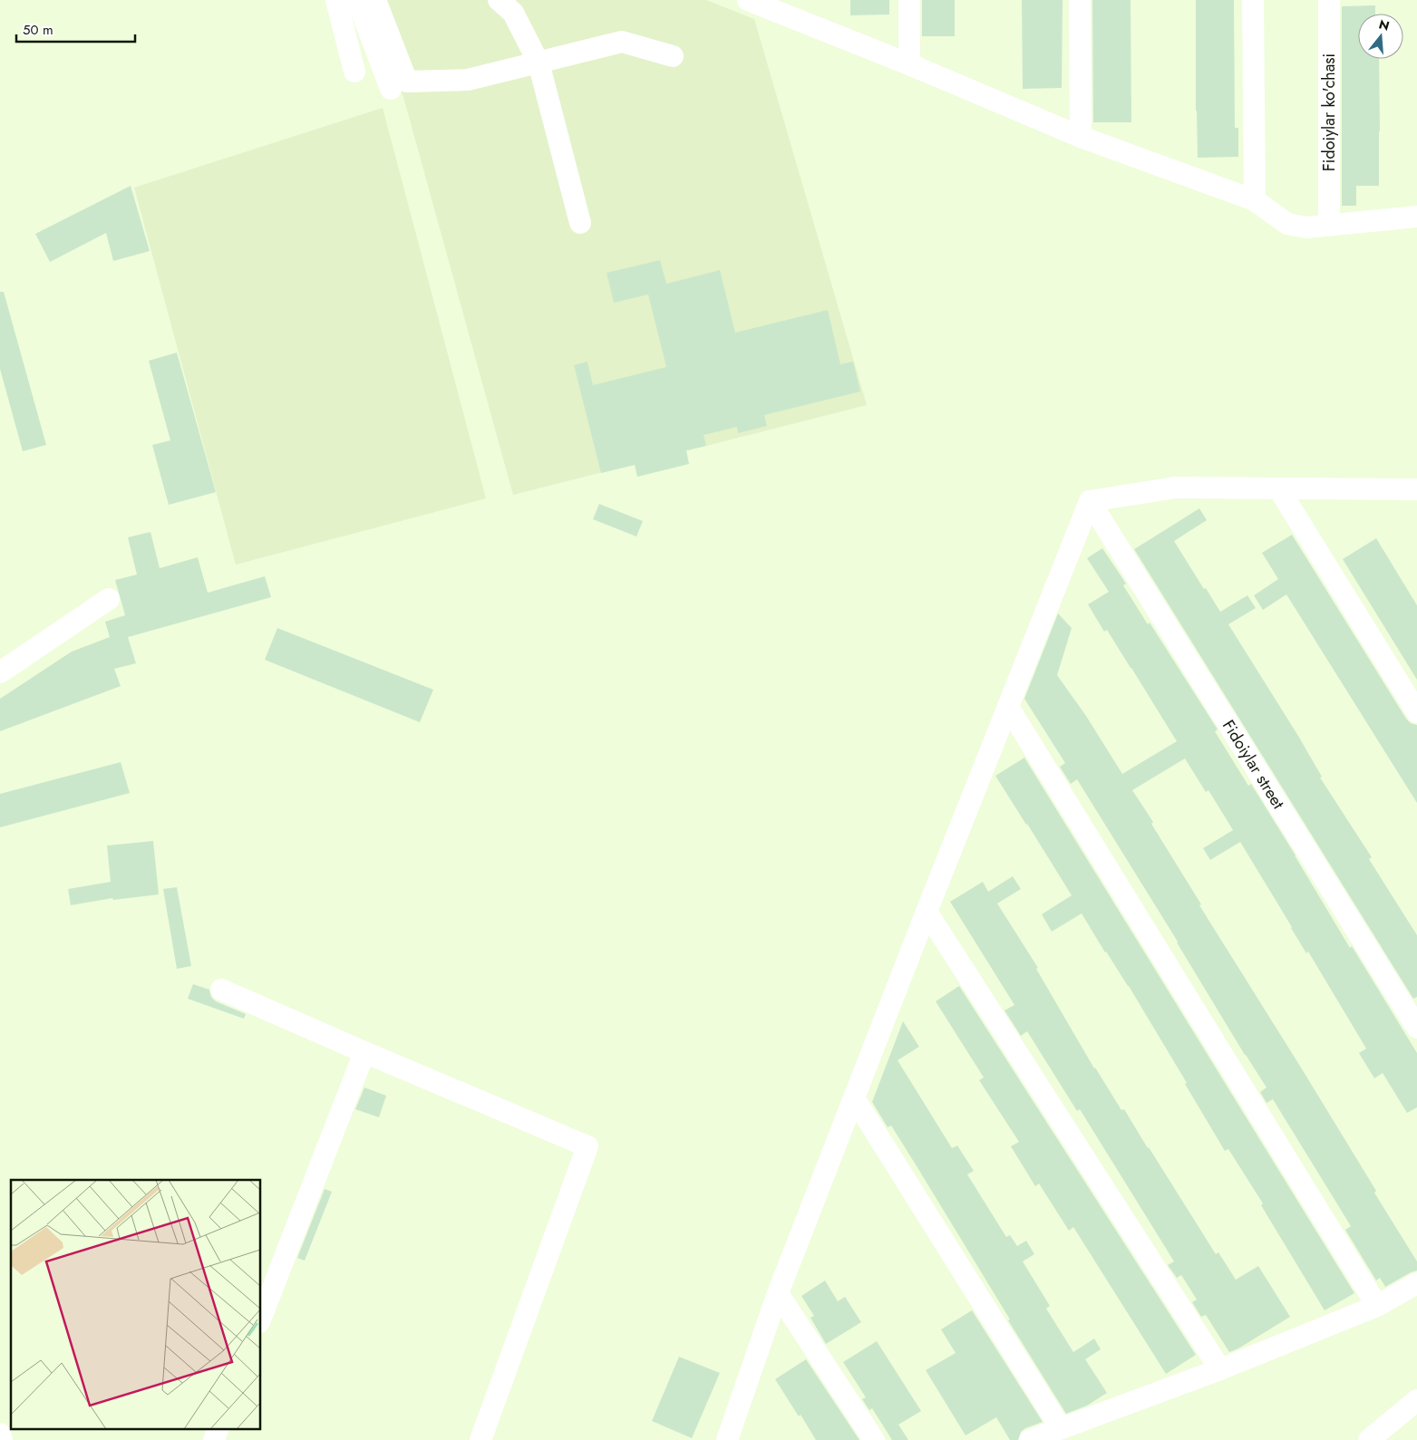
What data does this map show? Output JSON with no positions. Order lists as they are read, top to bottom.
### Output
{
  "streets": {
    "street": ["Fidoiylar ko'chasi", "Fidoiylar street"]
  },
  "scale_bar": "50 m",
  "north": "top"
}
